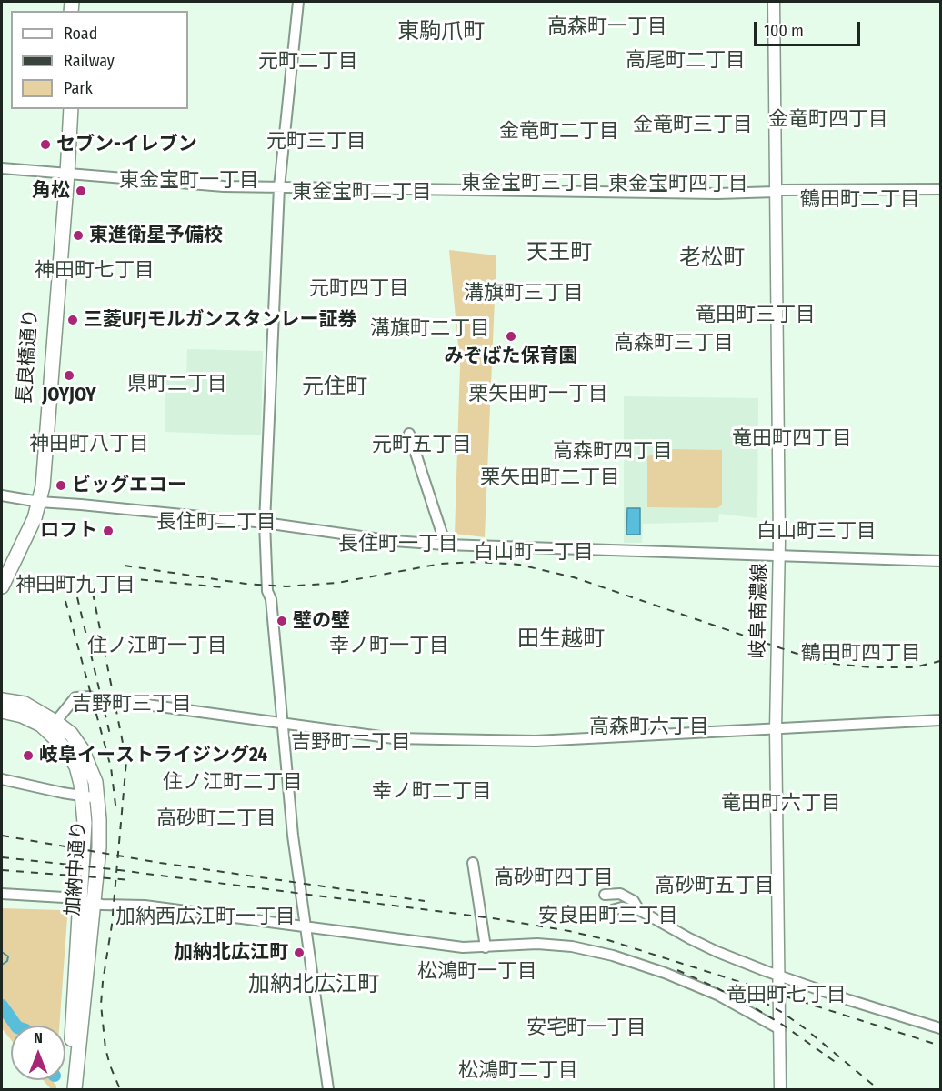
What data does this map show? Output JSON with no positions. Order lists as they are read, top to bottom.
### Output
{
  "streets": {
    "highway": ["長良橋通り", "加納中通り"],
    "main road": ["岐阜南濃線"]
  },
  "districts": [
    "高森町一丁目",
    "東駒爪町",
    "高尾町二丁目",
    "元町二丁目",
    "金竜町四丁目",
    "金竜町三丁目",
    "金竜町二丁目",
    "元町三丁目",
    "東金宝町一丁目",
    "東金宝町三丁目",
    "東金宝町四丁目",
    "東金宝町二丁目",
    "鶴田町二丁目",
    "天王町",
    "老松町",
    "神田町七丁目",
    "元町四丁目",
    "溝旗町三丁目",
    "竜田町三丁目",
    "溝旗町二丁目",
    "高森町三丁目",
    "県町二丁目",
    "元住町",
    "栗矢田町一丁目",
    "竜田町四丁目",
    "神田町八丁目",
    "元町五丁目",
    "高森町四丁目",
    "栗矢田町二丁目",
    "長住町二丁目",
    "白山町三丁目",
    "長住町一丁目",
    "白山町一丁目",
    "神田町九丁目",
    "田生越町",
    "住ノ江町一丁目",
    "幸ノ町一丁目",
    "鶴田町四丁目",
    "吉野町三丁目",
    "高森町六丁目",
    "吉野町二丁目",
    "住ノ江町二丁目",
    "幸ノ町二丁目",
    "竜田町六丁目",
    "高砂町二丁目",
    "高砂町四丁目",
    "高砂町五丁目",
    "安良田町三丁目",
    "加納西広江町一丁目",
    "松鴻町一丁目",
    "加納北広江町",
    "竜田町七丁目",
    "安宅町一丁目",
    "松鴻町二丁目"
  ],
  "places": [
    "セブン-イレブン",
    "角松",
    "東進衛星予備校",
    "三菱UFJモルガンスタンレー証券",
    "みぞばた保育園",
    "JOYJOY",
    "ビッグエコー",
    "ロフト",
    "壁の壁",
    "岐阜イーストライジング24",
    "加納北広江町"
  ],
  "legend": ["Road", "Railway", "Park"],
  "scale_bar": "100 m",
  "north": "top"
}
